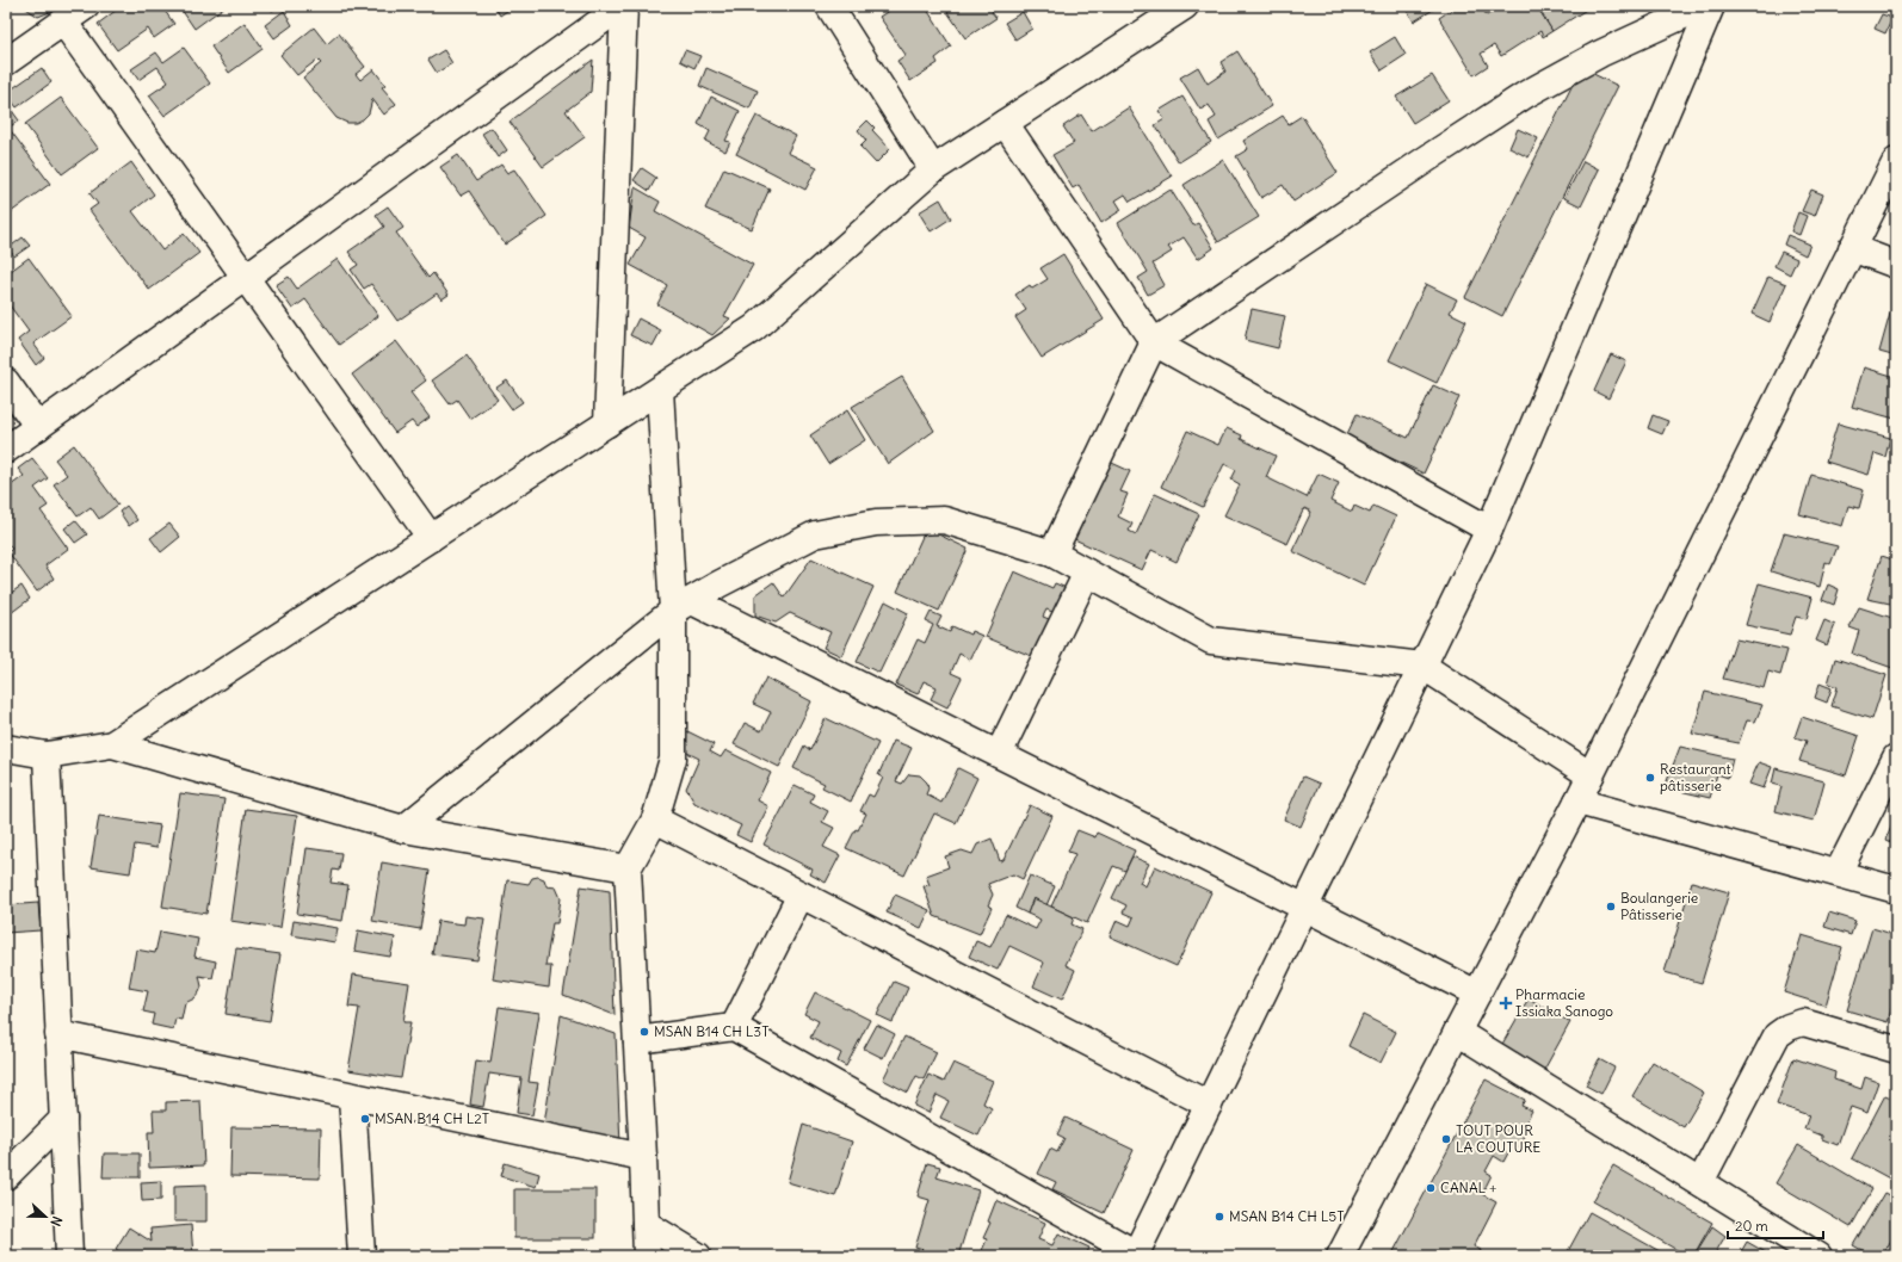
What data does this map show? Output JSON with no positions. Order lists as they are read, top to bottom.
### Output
{
  "places": {
    "other": [
      "Restaurant pâtisserie",
      "Boulangerie Pâtisserie",
      "MSAN B14 CH L3T",
      "MSAN B14 CH L2T",
      "TOUT POUR LA COUTURE",
      "CANAL +",
      "MSAN B14 CH L5T"
    ],
    "health": ["Pharmacie Issiaka Sanogo"]
  },
  "scale_bar": "20 m",
  "north": "right"
}
